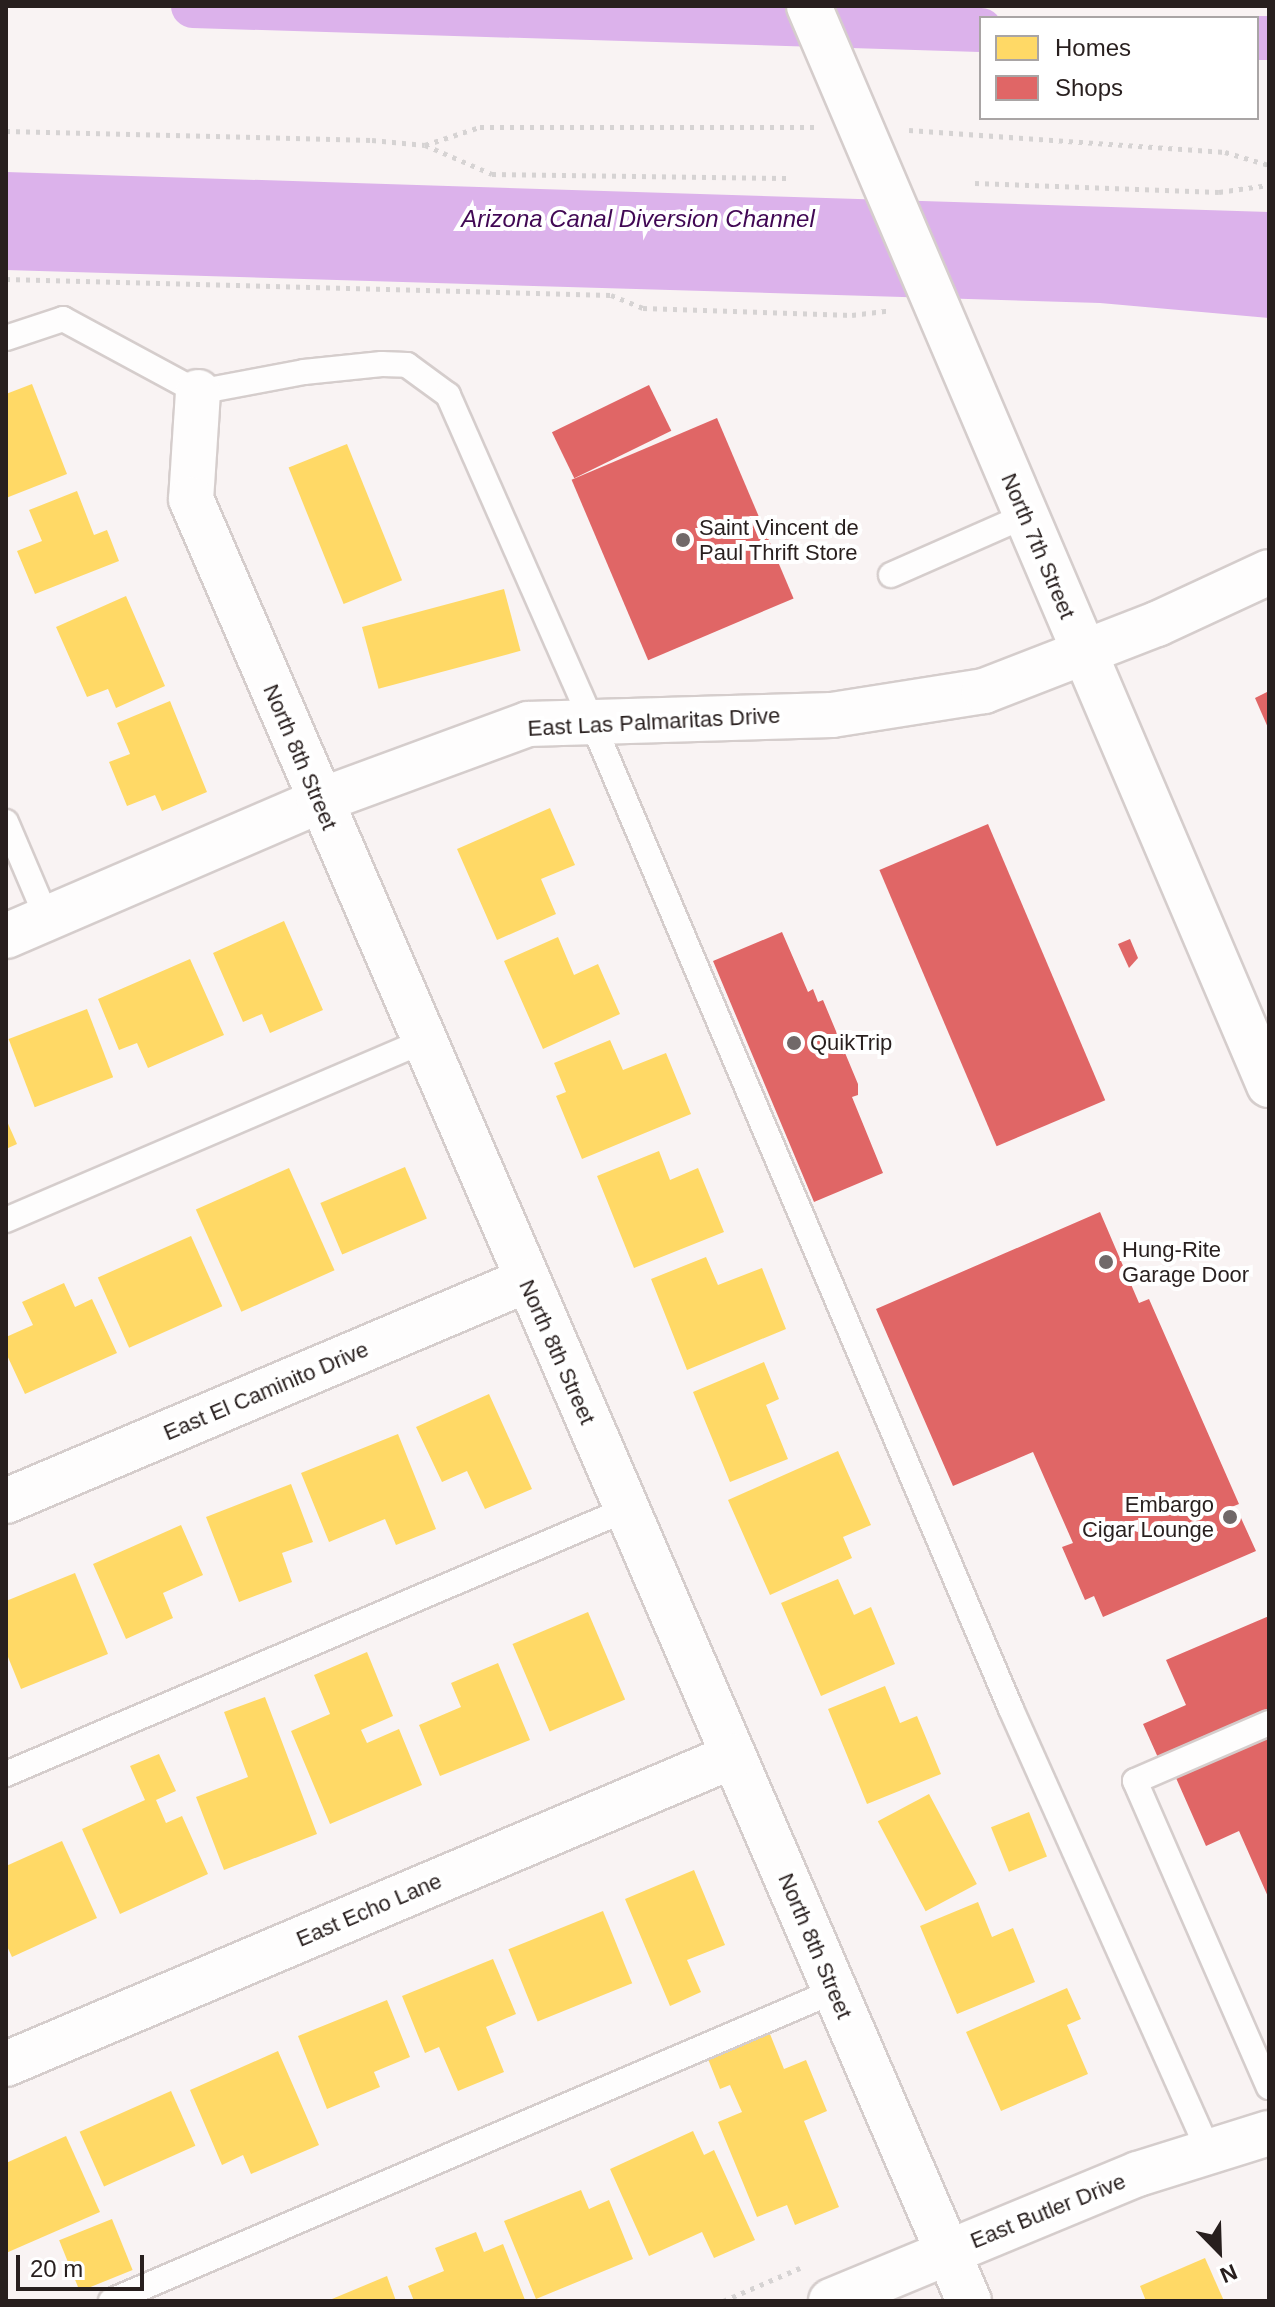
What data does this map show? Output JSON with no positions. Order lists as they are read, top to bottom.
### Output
{
  "streets": {
    "street": [
      "North 7th Street",
      "East Las Palmaritas Drive",
      "North 8th Street",
      "East El Caminito Drive",
      "East Echo Lane",
      "East Butler Drive"
    ]
  },
  "crossings": [
    ["North 7th Street", "East Las Palmaritas Drive"],
    ["East Las Palmaritas Drive", "North 8th Street"],
    ["North 8th Street", "East El Caminito Drive"],
    ["North 8th Street", "East Echo Lane"],
    ["North 8th Street", "East Butler Drive"]
  ],
  "water": ["Arizona Canal Diversion Channel"],
  "places": [
    "Saint Vincent de Paul Thrift Store",
    "QuikTrip",
    "Hung-Rite Garage Door",
    "Embargo Cigar Lounge"
  ],
  "legend": ["Homes", "Shops"],
  "scale_bar": "20 m",
  "north": "bottom right"
}
